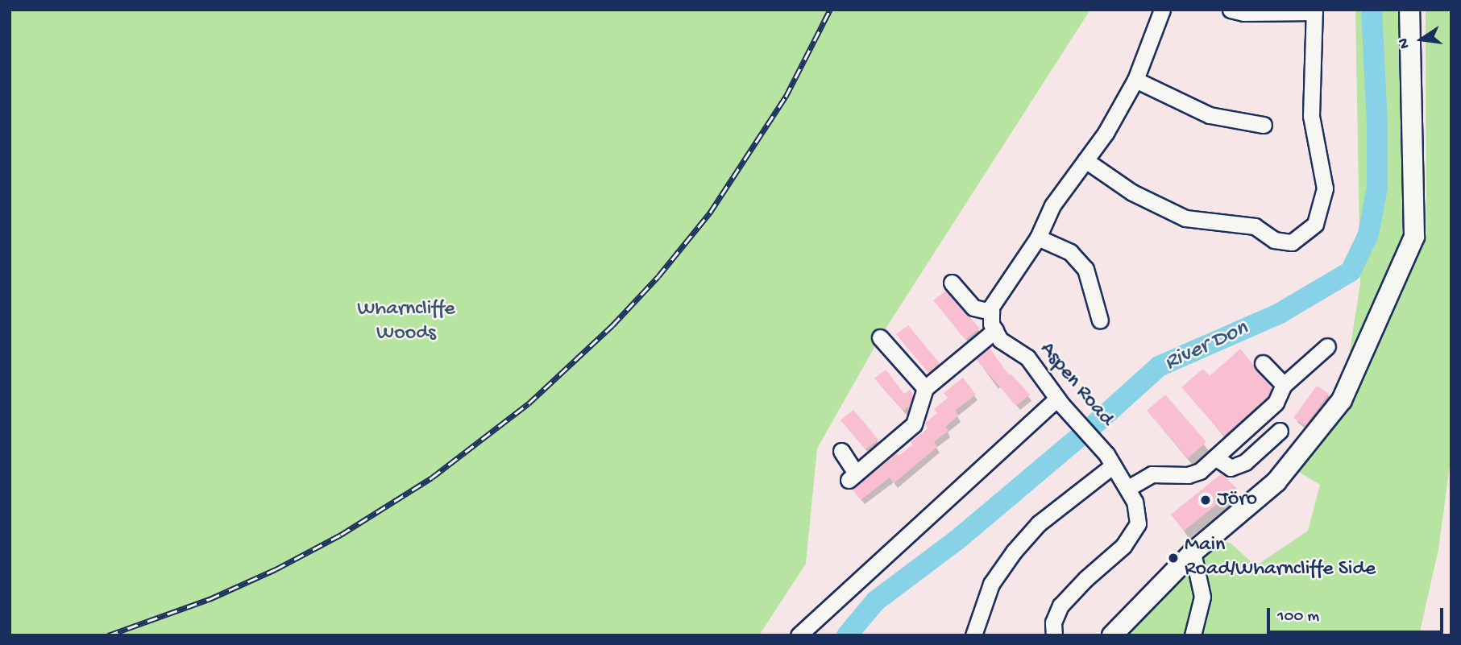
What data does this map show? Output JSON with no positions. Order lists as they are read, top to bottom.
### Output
{
  "streets": {
    "street": ["Aspen Road"]
  },
  "water": ["River Don"],
  "parks": ["Wharncliffe Woods"],
  "places": ["Jöro", "Main Road/Wharncliffe Side"],
  "scale_bar": "100 m",
  "north": "left"
}
